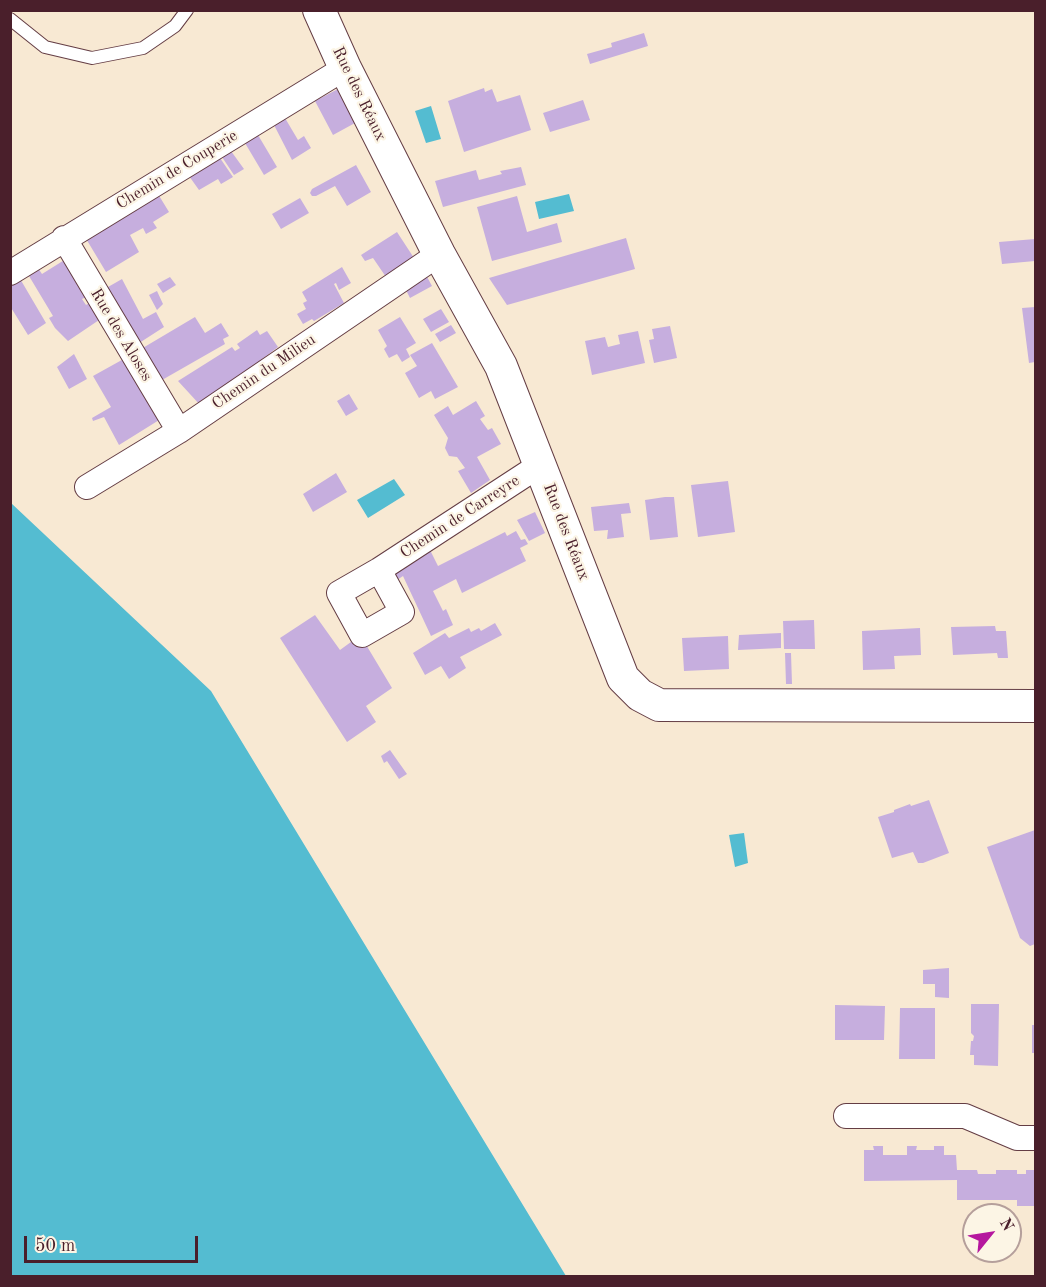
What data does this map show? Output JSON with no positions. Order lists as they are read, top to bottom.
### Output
{
  "streets": {
    "street": [
      "Rue des Réaux",
      "Chemin de Couperie",
      "Rue des Aloses",
      "Chemin du Milieu",
      "Chemin de Carreyre"
    ]
  },
  "crossings": [
    ["Rue des Réaux", "Chemin de Couperie"],
    ["Rue des Réaux", "Chemin du Milieu"],
    ["Rue des Réaux", "Chemin de Carreyre"],
    ["Chemin de Couperie", "Rue des Aloses"],
    ["Rue des Aloses", "Chemin du Milieu"]
  ],
  "scale_bar": "50 m",
  "north": "top right"
}
